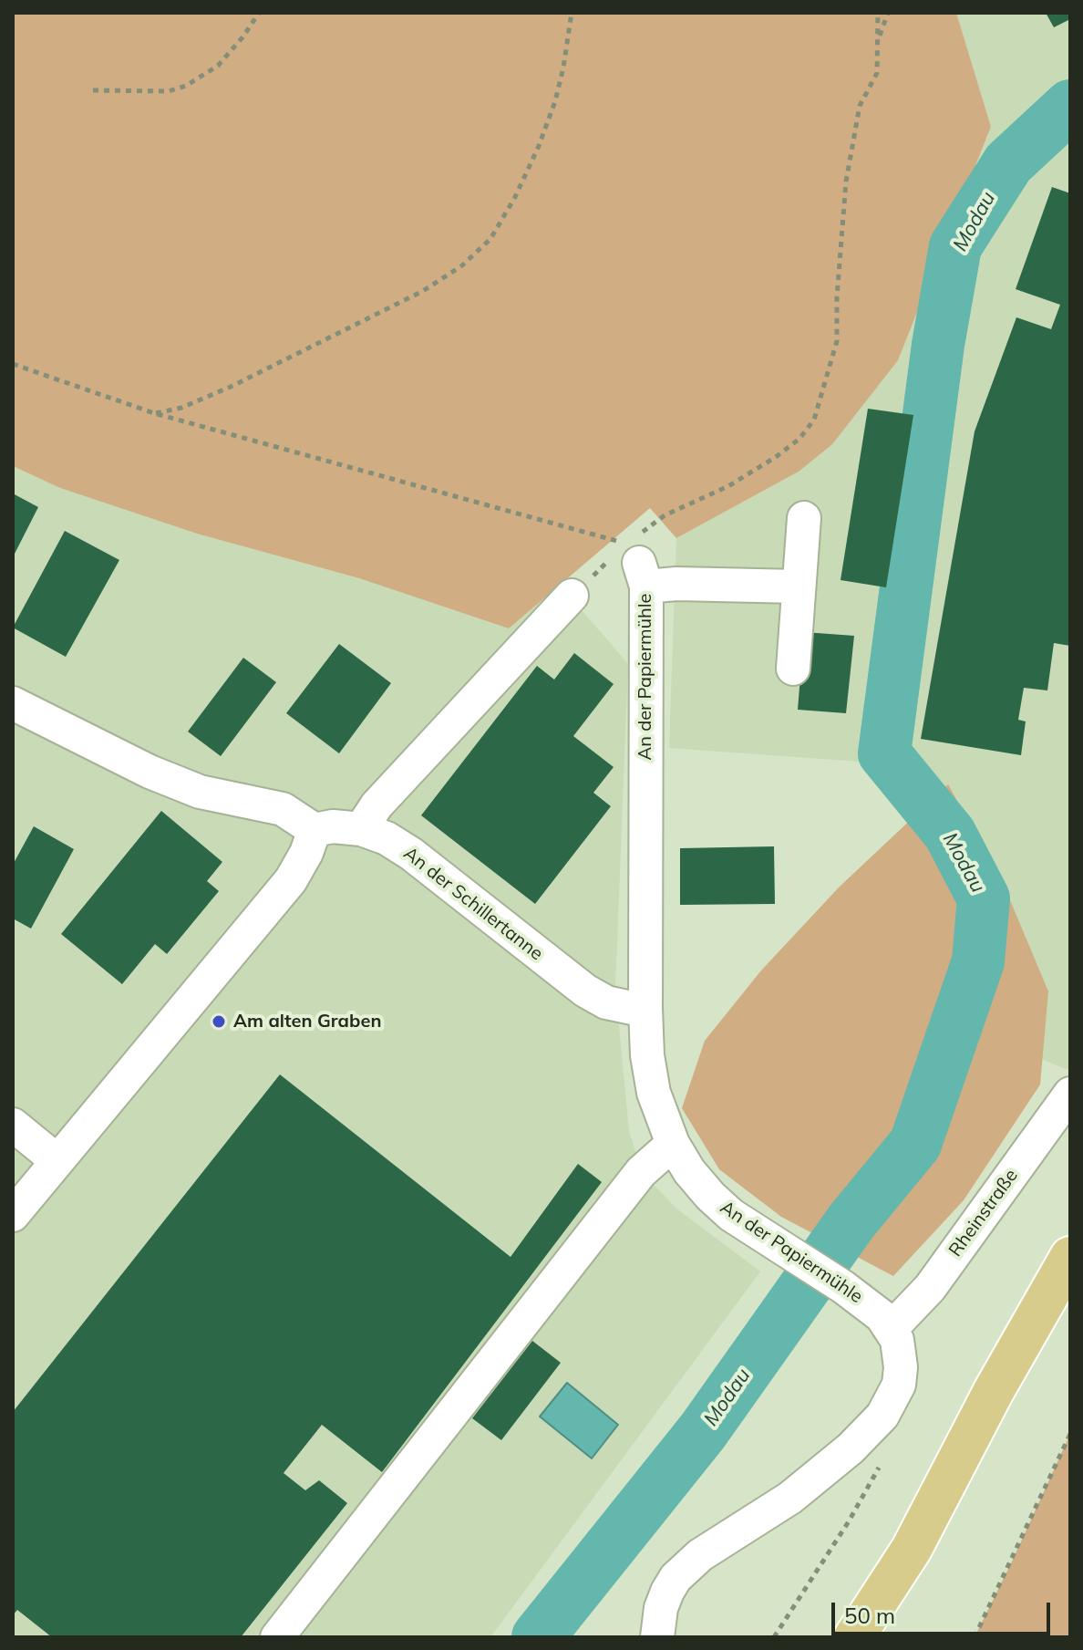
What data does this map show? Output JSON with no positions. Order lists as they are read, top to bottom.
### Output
{
  "streets": {
    "street": ["An der Papiermühle", "An der Schillertanne", "Rheinstraße"]
  },
  "crossings": [
    ["An der Papiermühle", "An der Schillertanne"],
    ["An der Papiermühle", "Rheinstraße"]
  ],
  "water": ["Modau"],
  "places": ["Am alten Graben"],
  "scale_bar": "50 m"
}
